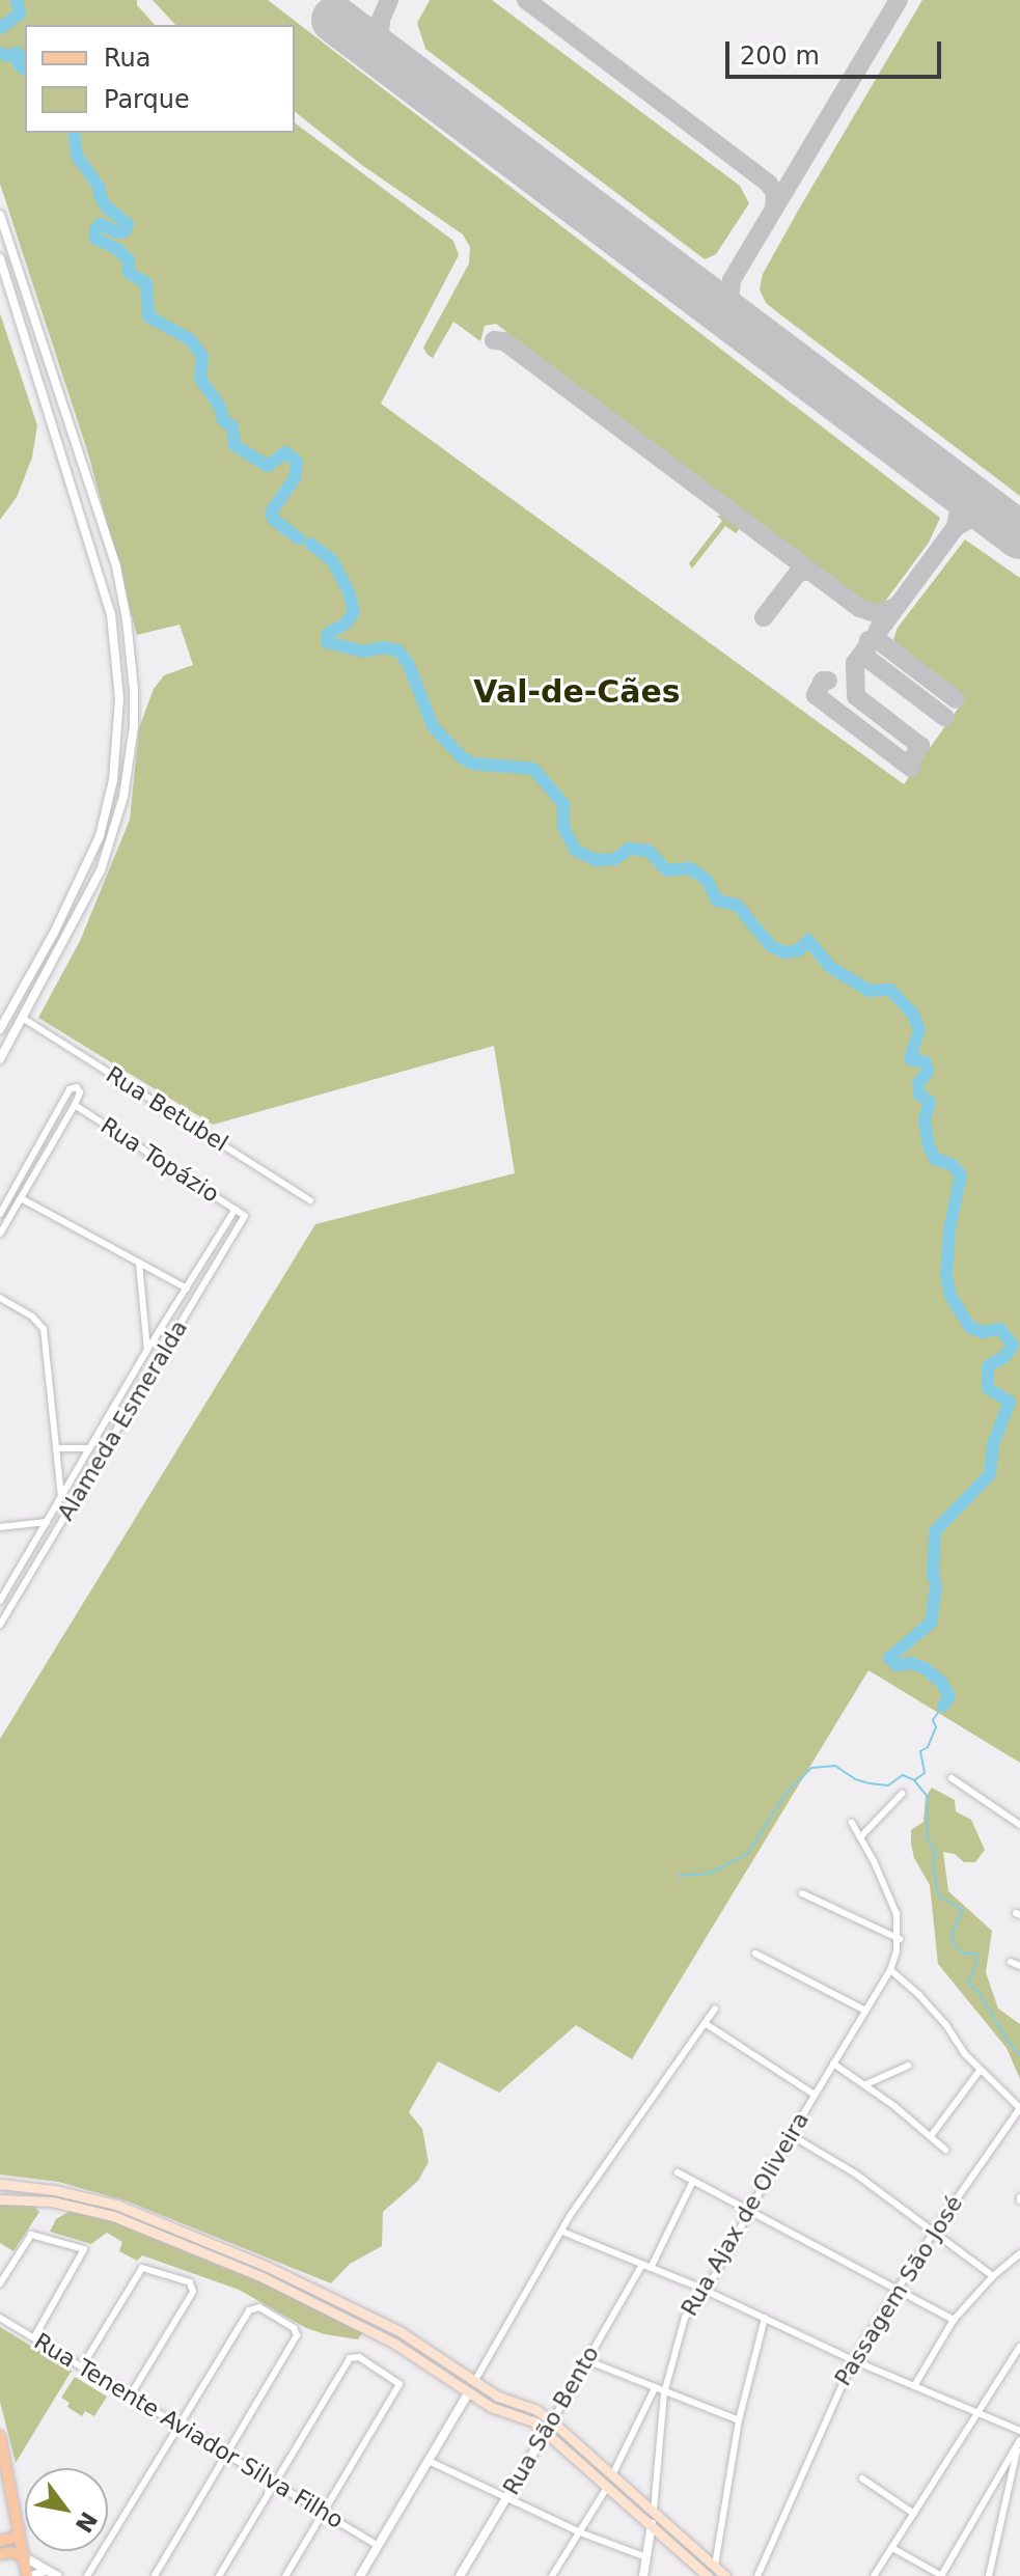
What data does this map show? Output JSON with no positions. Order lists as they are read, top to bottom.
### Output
{
  "streets": {
    "main road": ["Rua Ajax de Oliveira"],
    "street": [
      "Rua Betubel",
      "Rua Topázio",
      "Alameda Esmeralda",
      "Passagem São José",
      "Rua São Bento",
      "Rua Tenente Aviador Silva Filho"
    ]
  },
  "crossings": [
    ["Rua Topázio", "Alameda Esmeralda"]
  ],
  "districts": ["Val-de-Cães"],
  "legend": ["Rua", "Parque"],
  "scale_bar": "200 m",
  "north": "bottom right"
}
